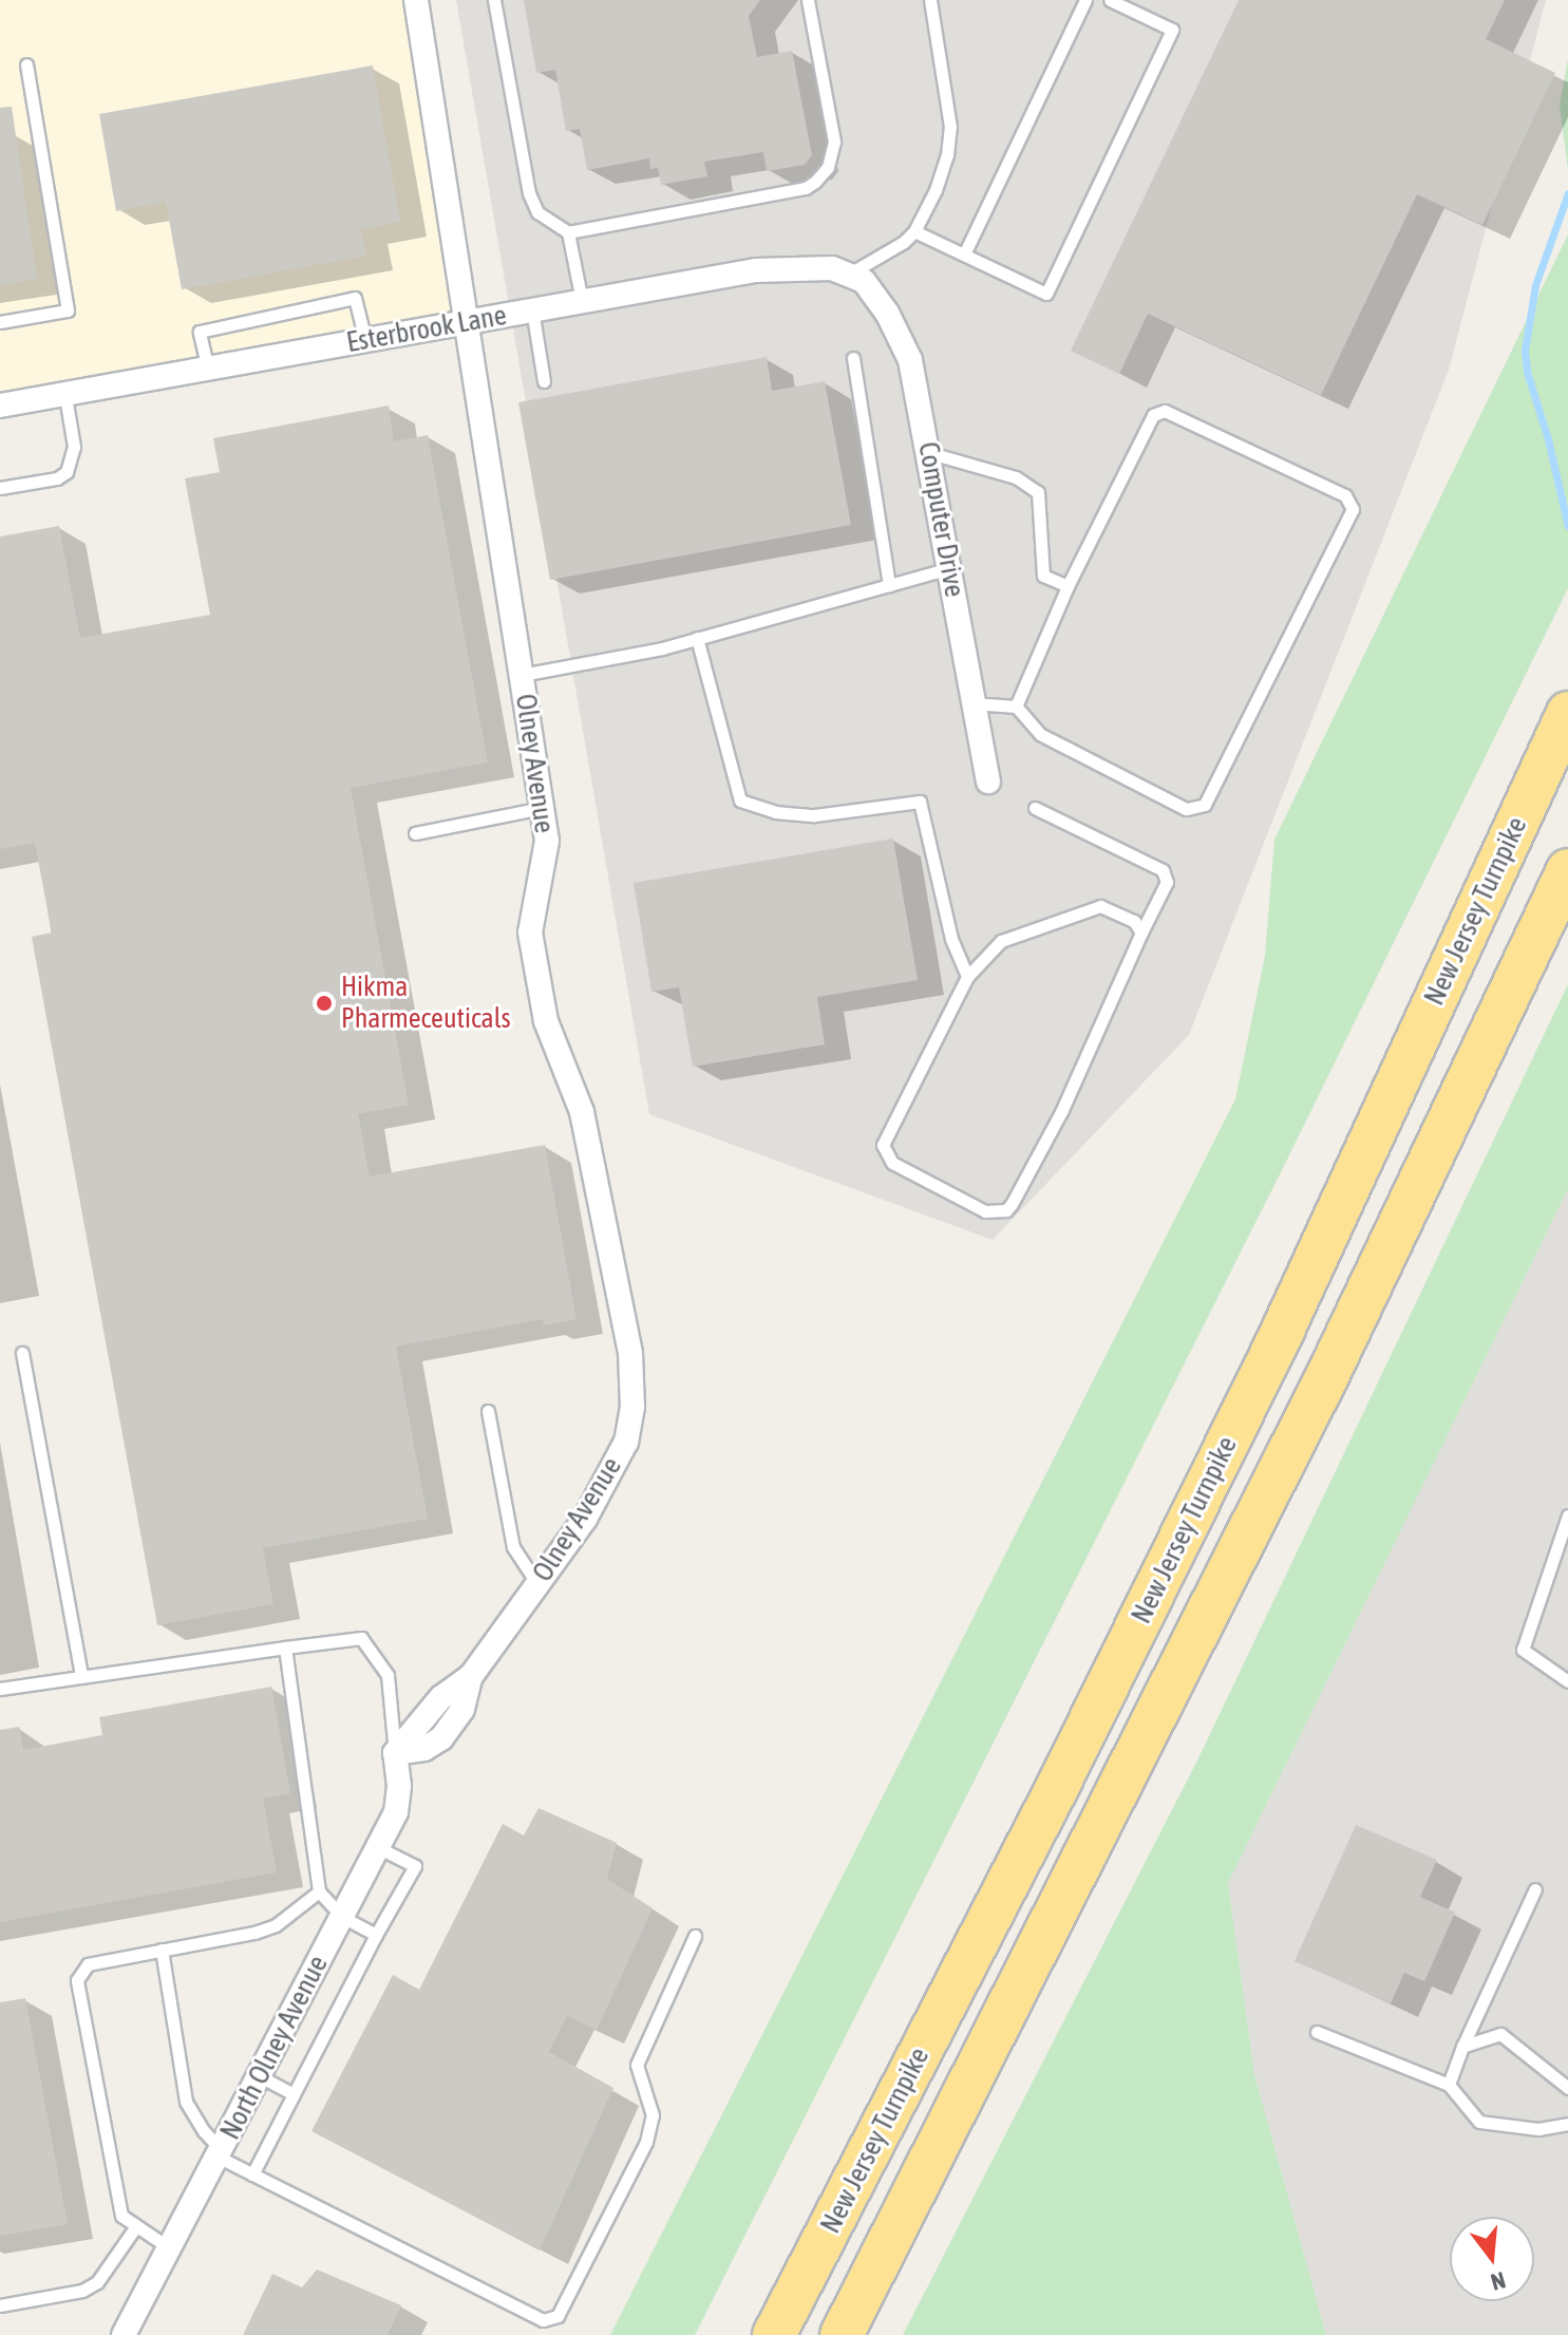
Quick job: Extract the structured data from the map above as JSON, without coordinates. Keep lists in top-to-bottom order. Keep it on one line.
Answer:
{"streets":{"highway":["New Jersey Turnpike"],"street":["Esterbrook Lane","Computer Drive","Olney Avenue","North Olney Avenue"]},"crossings":[["Esterbrook Lane","Computer Drive"],["Esterbrook Lane","Olney Avenue"],["Olney Avenue","North Olney Avenue"]],"places":["Hikma Pharmeceuticals"],"north":"bottom"}
